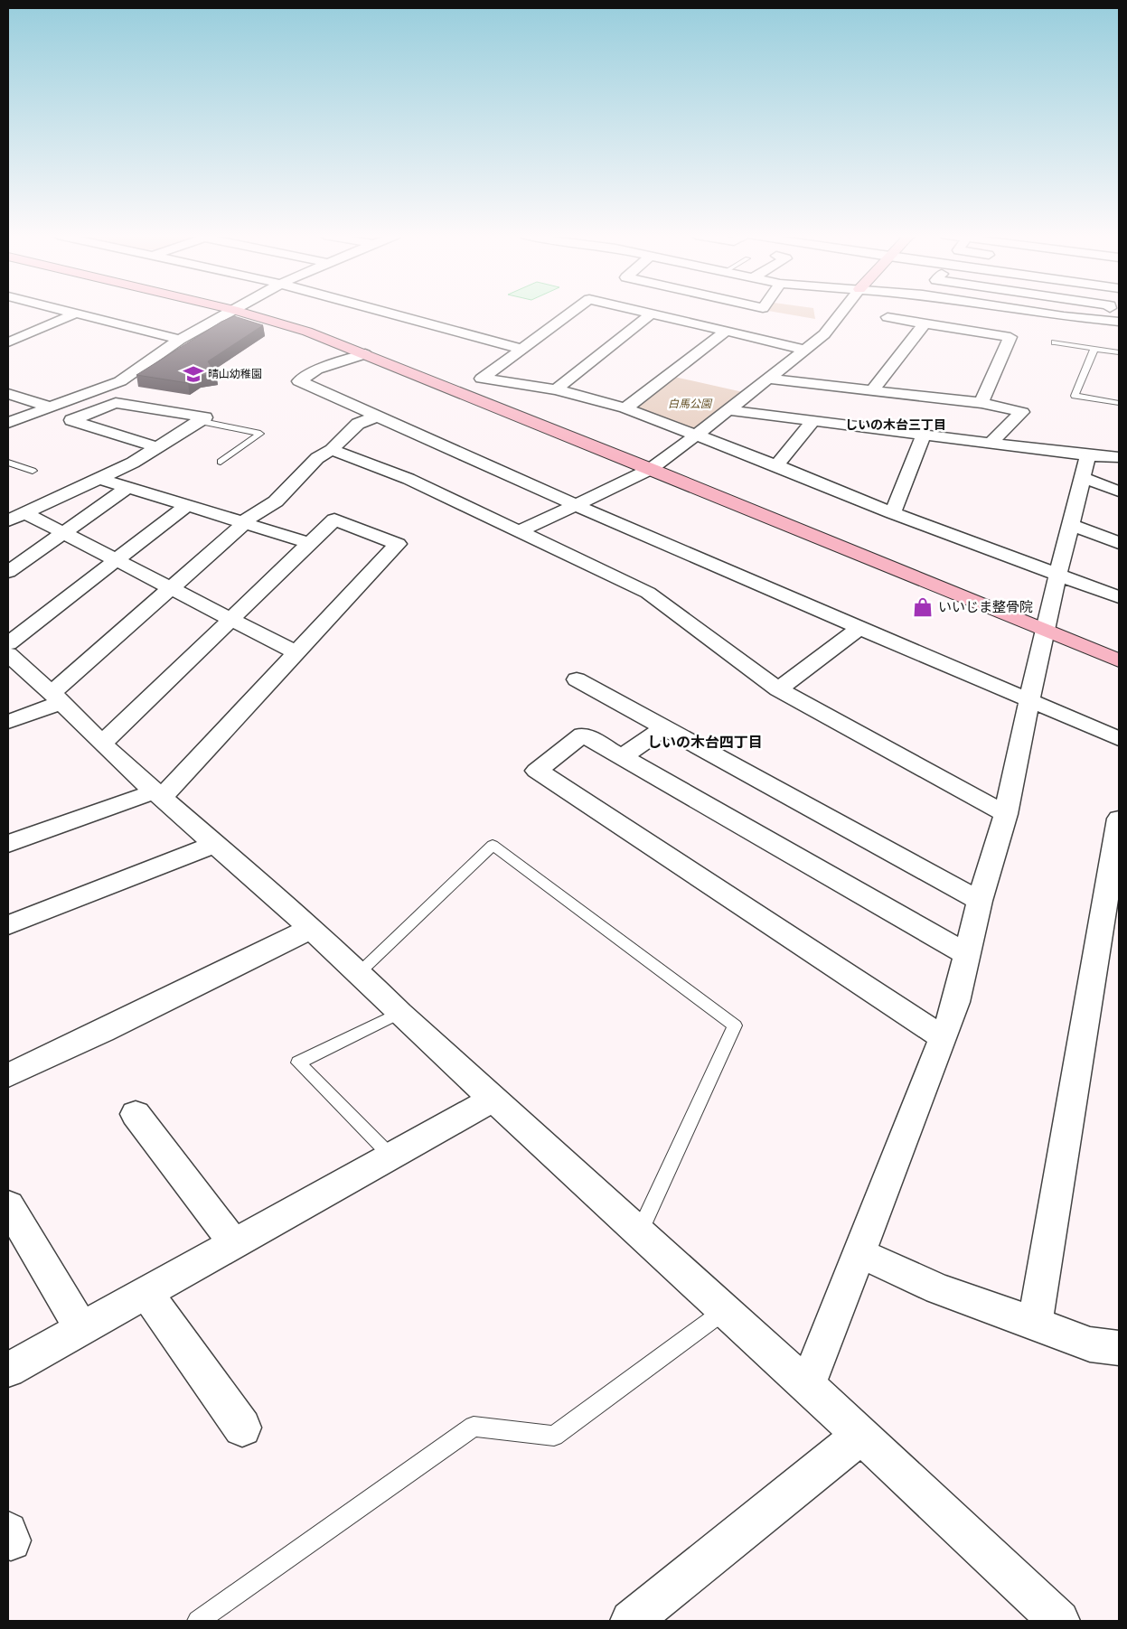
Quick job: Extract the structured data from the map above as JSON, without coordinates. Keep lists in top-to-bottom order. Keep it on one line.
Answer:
{"districts":["しいの木台三丁目","しいの木台四丁目"],"parks":["白馬公園"],"places":{"school or university":["晴山幼稚園"],"shop":["いいじま整骨院"]}}
